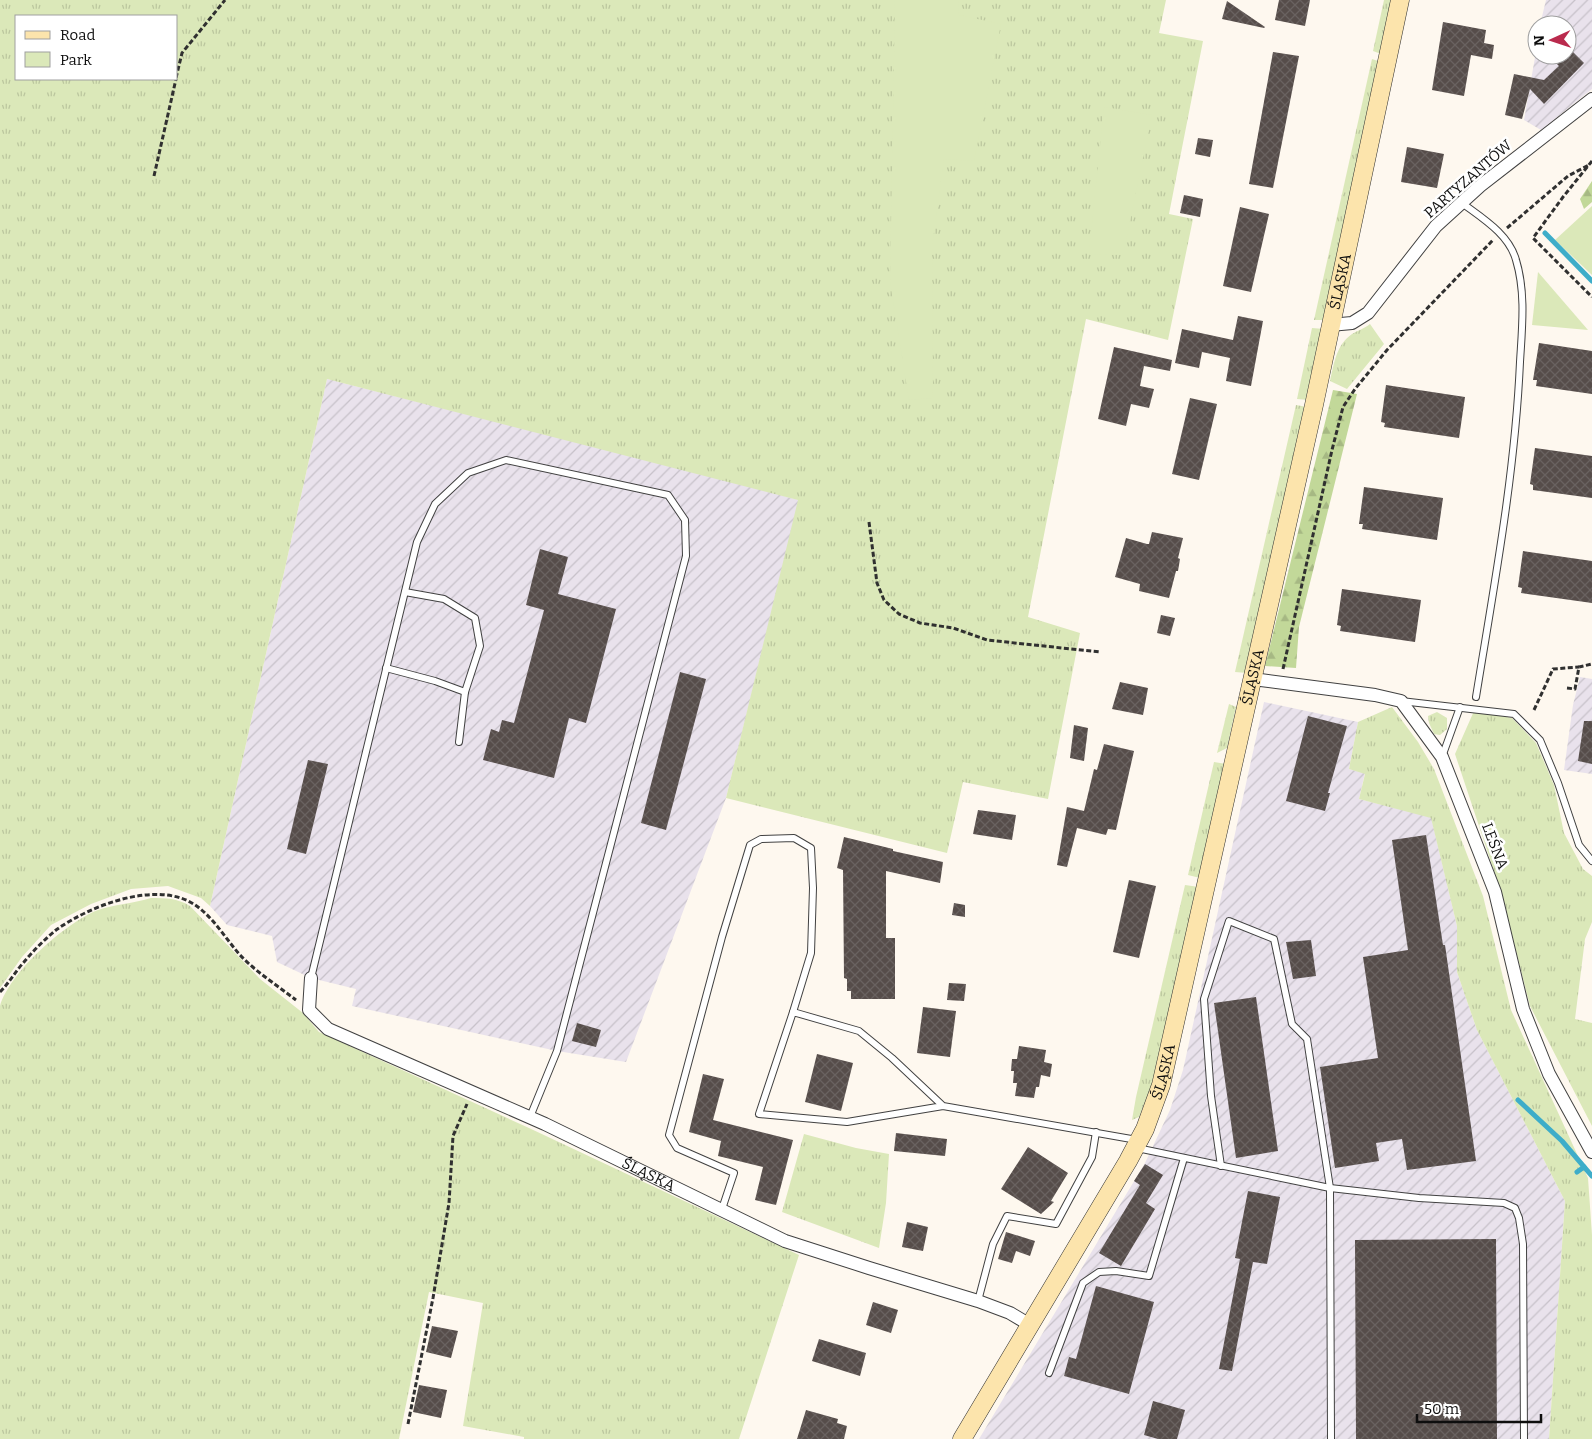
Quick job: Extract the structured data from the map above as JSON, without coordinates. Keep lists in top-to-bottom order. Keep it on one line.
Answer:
{"streets":{"main road":["ŚLĄSKA"],"street":["PARTYZANTÓW","LEŚNA"]},"crossings":[["PARTYZANTÓW","ŚLĄSKA"]],"legend":["Road","Park"],"scale_bar":"50 m","north":"left"}
